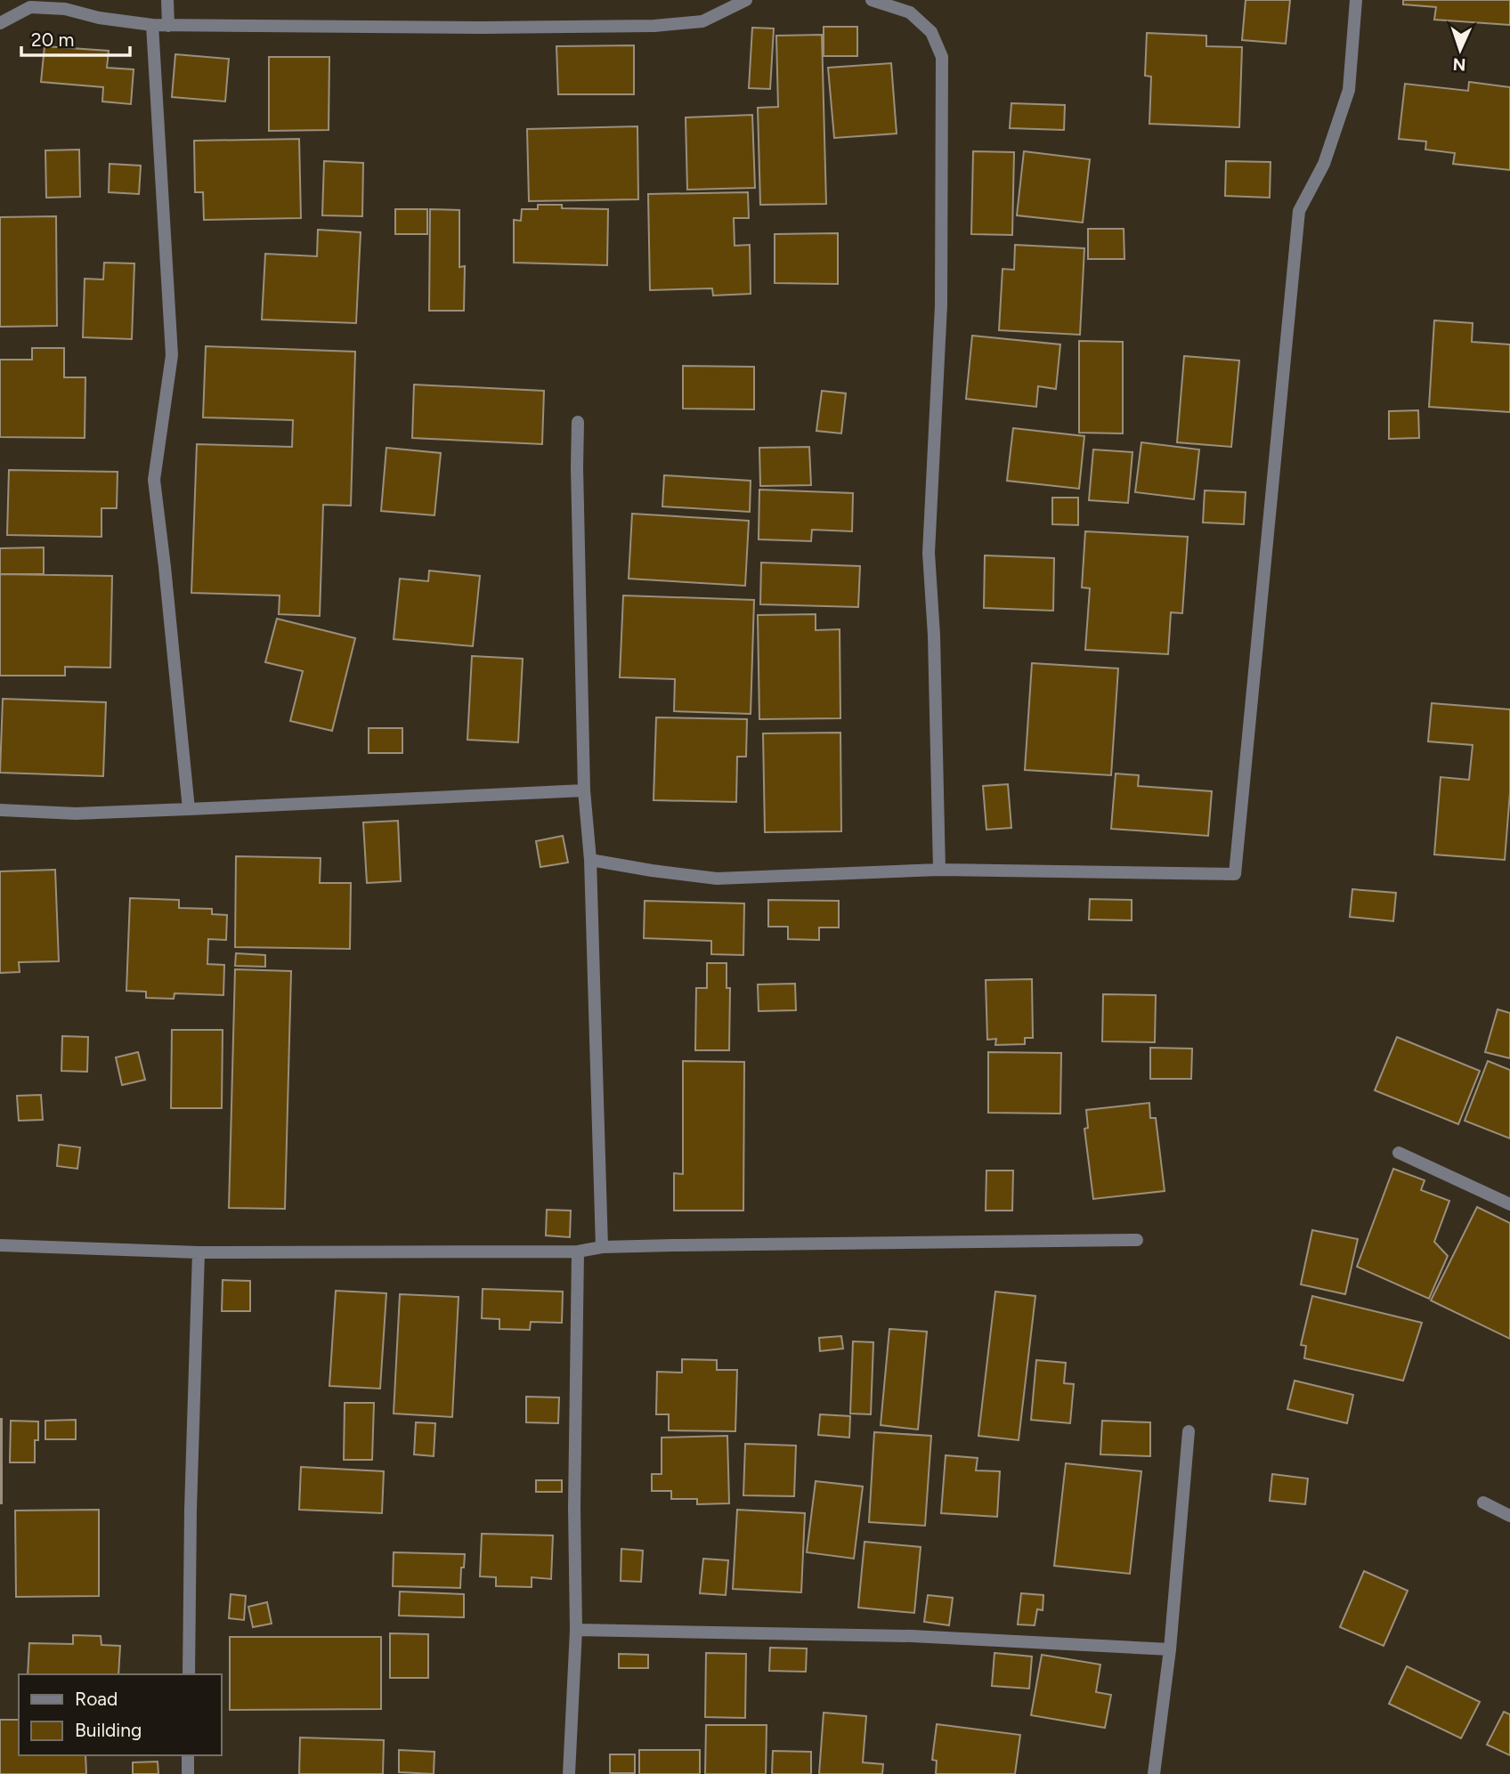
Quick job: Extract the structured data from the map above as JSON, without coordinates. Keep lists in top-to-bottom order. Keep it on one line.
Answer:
{"legend":["Road","Building"],"scale_bar":"20 m","north":"bottom"}
